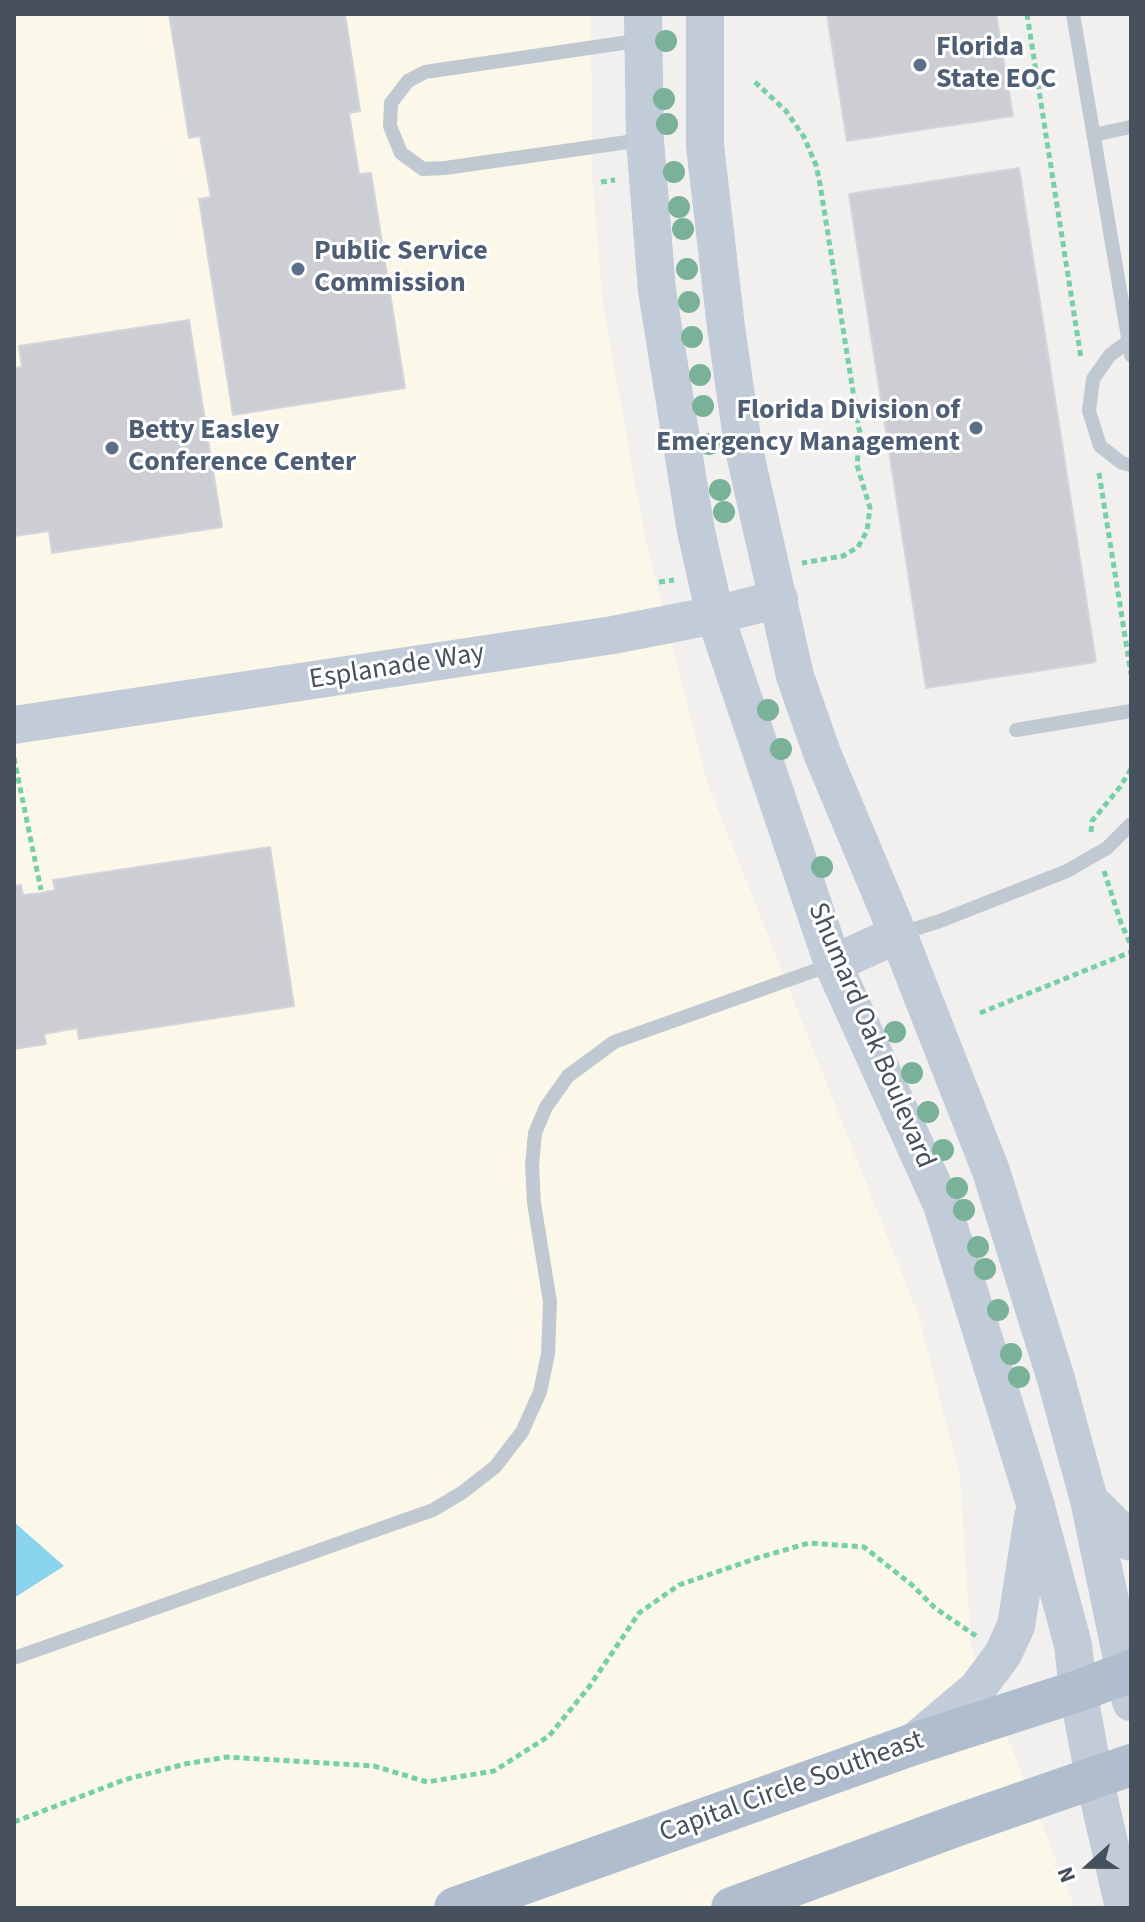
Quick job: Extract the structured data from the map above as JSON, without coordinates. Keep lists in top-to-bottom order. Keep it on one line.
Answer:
{"streets":{"main road":["Capital Circle Southeast"],"street":["Esplanade Way","Shumard Oak Boulevard"]},"crossings":[["Esplanade Way","Shumard Oak Boulevard"],["Shumard Oak Boulevard","Capital Circle Southeast"]],"places":["Florida State EOC","Public Service Commission","Florida Division of Emergency Management","Betty Easley Conference Center"],"north":"left"}
